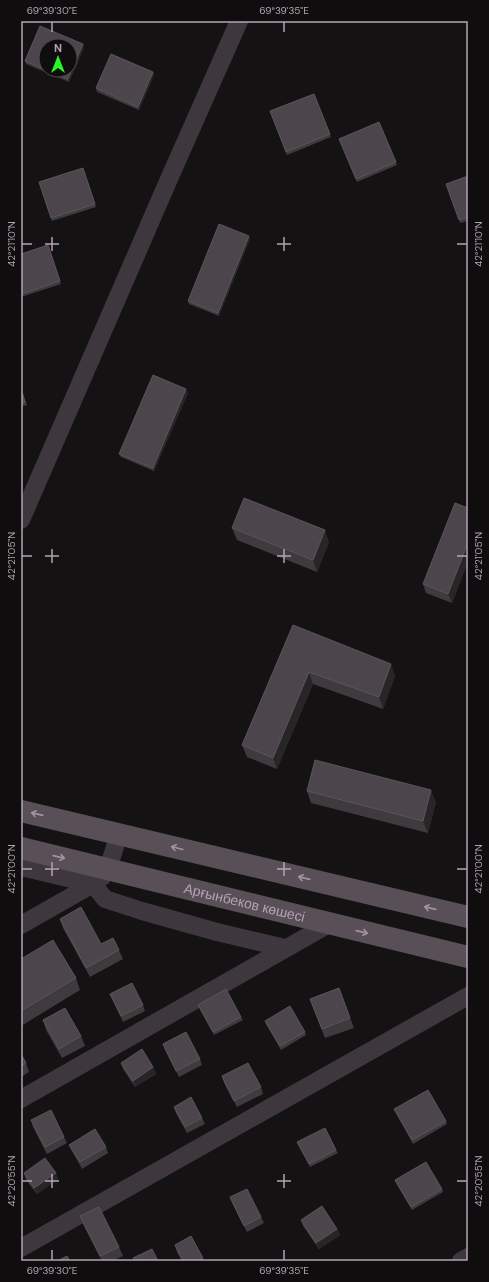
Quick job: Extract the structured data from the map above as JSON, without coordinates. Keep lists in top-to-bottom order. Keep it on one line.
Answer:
{"streets":{"main road":["Арғынбеков көшесі"]},"north":"top","coordinates":["69°39'30\"E","69°39'35\"E","42°21'10\"N","42°21'05\"N","42°21'00\"N","42°20'55\"N"]}
